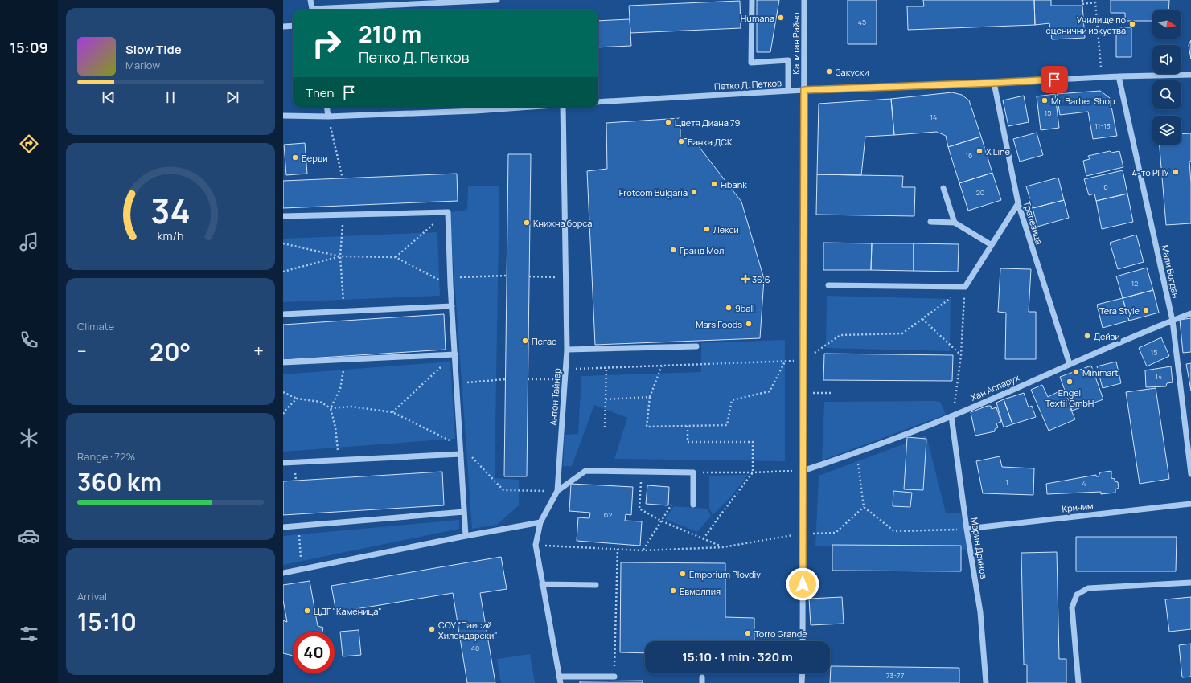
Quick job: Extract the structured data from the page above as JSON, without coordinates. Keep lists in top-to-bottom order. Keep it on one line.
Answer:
{"streets":{"street":["Капитан Райчо","Петко Д. Петков","Трапезица","Мали Богдан","Хан Аспарух","Антон Тайнер","Кричим","Марин Дринов"]},"crossings":[["Капитан Райчо","Петко Д. Петков"],["Капитан Райчо","Хан Аспарух"],["Петко Д. Петков","Трапезица"],["Петко Д. Петков","Мали Богдан"],["Трапезица","Хан Аспарух"],["Мали Богдан","Хан Аспарух"],["Хан Аспарух","Марин Дринов"],["Кричим","Марин Дринов"]],"places":{"other":["Humana","Училище по сценични изкуства","Закуски","Mr. Barber Shop","Цветя Диана 79","Банка ДСК","X Line","Верди","4-то РПУ","Fibank","Frotcom Bulgaria","Книжна борса","Лекси","Гранд Мол","9ball","Tera Style","Mars Foods","Дейзи","Пегас","Minimart","Engel Textil GmbH","Emporium Plovdiv","Евмолпия","ЦДГ \"Каменица\"","СОУ \"Паисий Хилендарски\"","Torro Grande"],"health":["36.6"]},"house_numbers":["45","15","14","11-13","16","6","20","12","15","14","1","4","62","48","73-77"],"north":"right","page":{"tabs":"15:09","turn":["210 m","Петко Д. Петков"],"song":["Slow Tide","Marlow"],"then":"Then","tile":["Climate",["Range · 72%","360 km"],["Arrival","15:10"]],"heat":["−","20°","+"],"limit":"40","trip":"15:10 · 1 min · 320 m","gauge":["34","km/h"]}}
